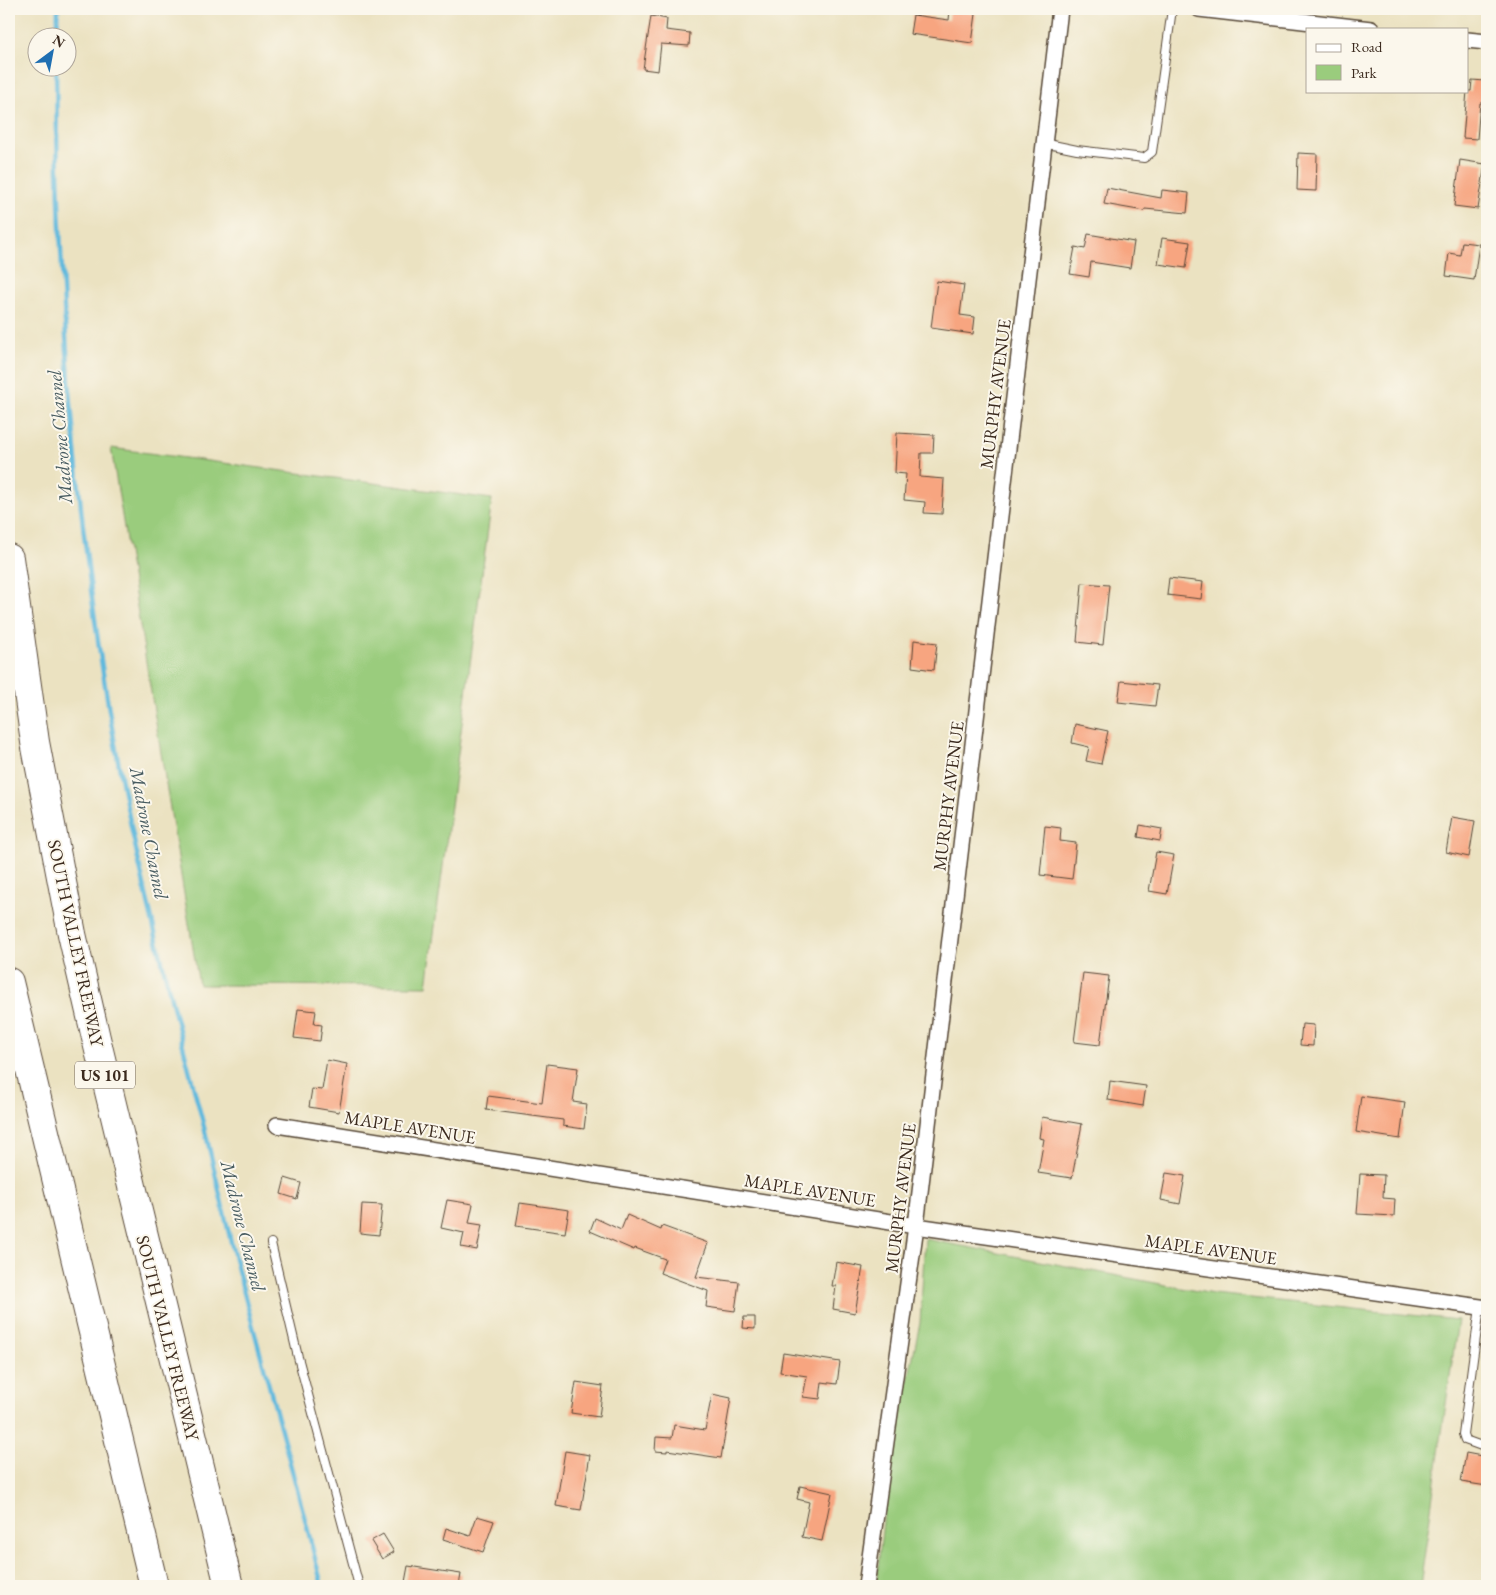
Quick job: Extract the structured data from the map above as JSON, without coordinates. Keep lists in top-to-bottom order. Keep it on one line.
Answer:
{"streets":{"highway":["SOUTH VALLEY FREEWAY","US 101"],"street":["MURPHY AVENUE","MAPLE AVENUE"]},"crossings":[["MURPHY AVENUE","MAPLE AVENUE"]],"water":["Madrone Channel"],"legend":["Road","Park"],"north":"top right"}
